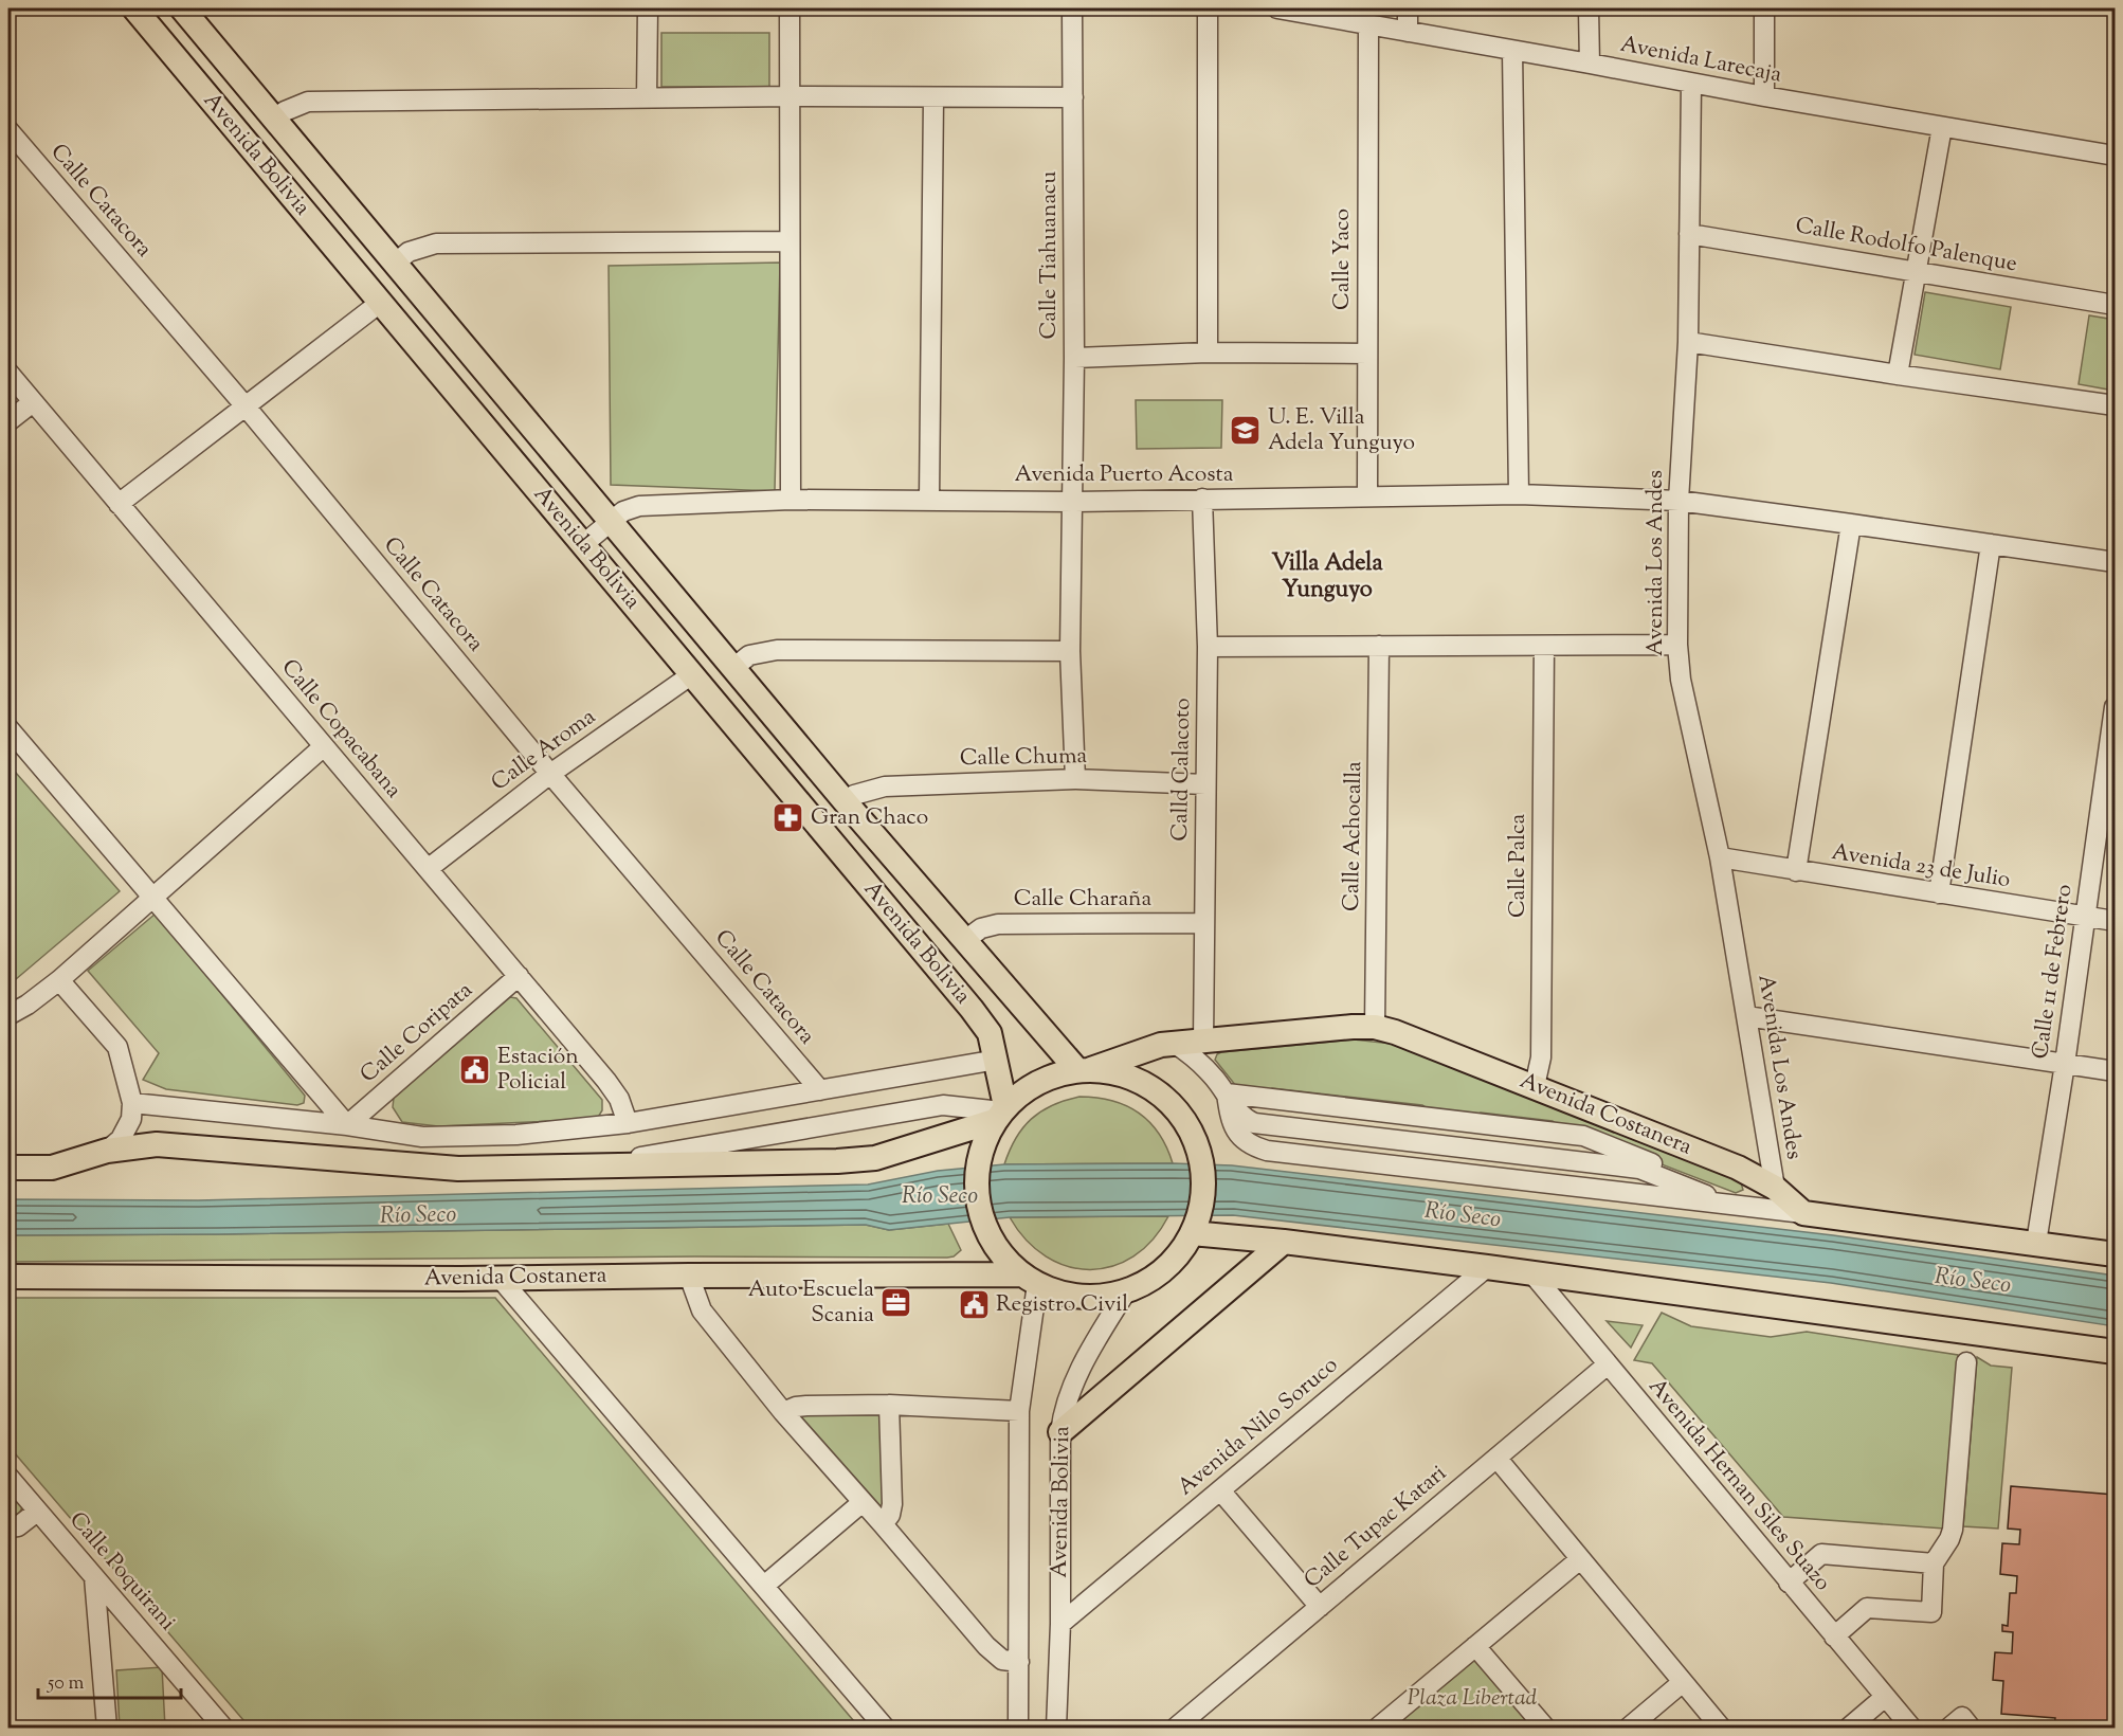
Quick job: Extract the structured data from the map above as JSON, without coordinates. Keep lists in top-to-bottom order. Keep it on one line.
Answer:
{"streets":{"main road":["Avenida Bolivia","Avenida Costanera"],"street":["Avenida Larecaja","Calle Catacora","Calle Rodolfo Palenque","Calle Tiahuanacu","Calle Yaco","Avenida Puerto Acosta","Avenida Los Andes","Calle Copacabana","Calle Aroma","Calle Chuma","Calld Calacoto","Calle Achocalla","Calle Palca","Avenida 23 de Julio","Calle Charaña","Calle 11 de Febrero","Calle Coripata","Avenida Nilo Soruco","Avenida Hernan Siles Suazo","Calle Tupac Katari","Calle Poquirani"]},"crossings":[["Avenida Larecaja","Calle Yaco"],["Avenida Larecaja","Avenida Los Andes"],["Avenida Bolivia","Avenida Puerto Acosta"],["Avenida Bolivia","Calle Aroma"],["Avenida Bolivia","Calle Chuma"],["Avenida Bolivia","Calle Charaña"],["Avenida Bolivia","Avenida Costanera"],["Avenida Bolivia","Avenida Nilo Soruco"],["Calle Catacora","Calle Aroma"],["Calle Rodolfo Palenque","Avenida Los Andes"],["Calle Tiahuanacu","Avenida Puerto Acosta"],["Calle Tiahuanacu","Calle Chuma"],["Calle Yaco","Avenida Puerto Acosta"],["Avenida Puerto Acosta","Avenida Los Andes"],["Avenida Puerto Acosta","Calld Calacoto"],["Avenida Los Andes","Avenida 23 de Julio"],["Avenida Los Andes","Avenida Costanera"],["Calle Copacabana","Calle Aroma"],["Calle Copacabana","Calle Coripata"],["Calle Chuma","Calld Calacoto"],["Calld Calacoto","Calle Charaña"],["Calld Calacoto","Avenida Costanera"],["Calle Achocalla","Avenida Costanera"],["Calle Palca","Avenida Costanera"],["Avenida 23 de Julio","Calle 11 de Febrero"],["Calle 11 de Febrero","Avenida Costanera"],["Avenida Hernan Siles Suazo","Calle Tupac Katari"]],"districts":["Villa Adela Yunguyo"],"water":["Río Seco"],"parks":["Plaza Libertad"],"places":{"school or university":["U. E. Villa Adela Yunguyo"],"pharmacy":["Gran Chaco"],"public building":["Estación Policial","Registro Civil"],"office":["Auto Escuela Scania"]},"scale_bar":"50 m"}
